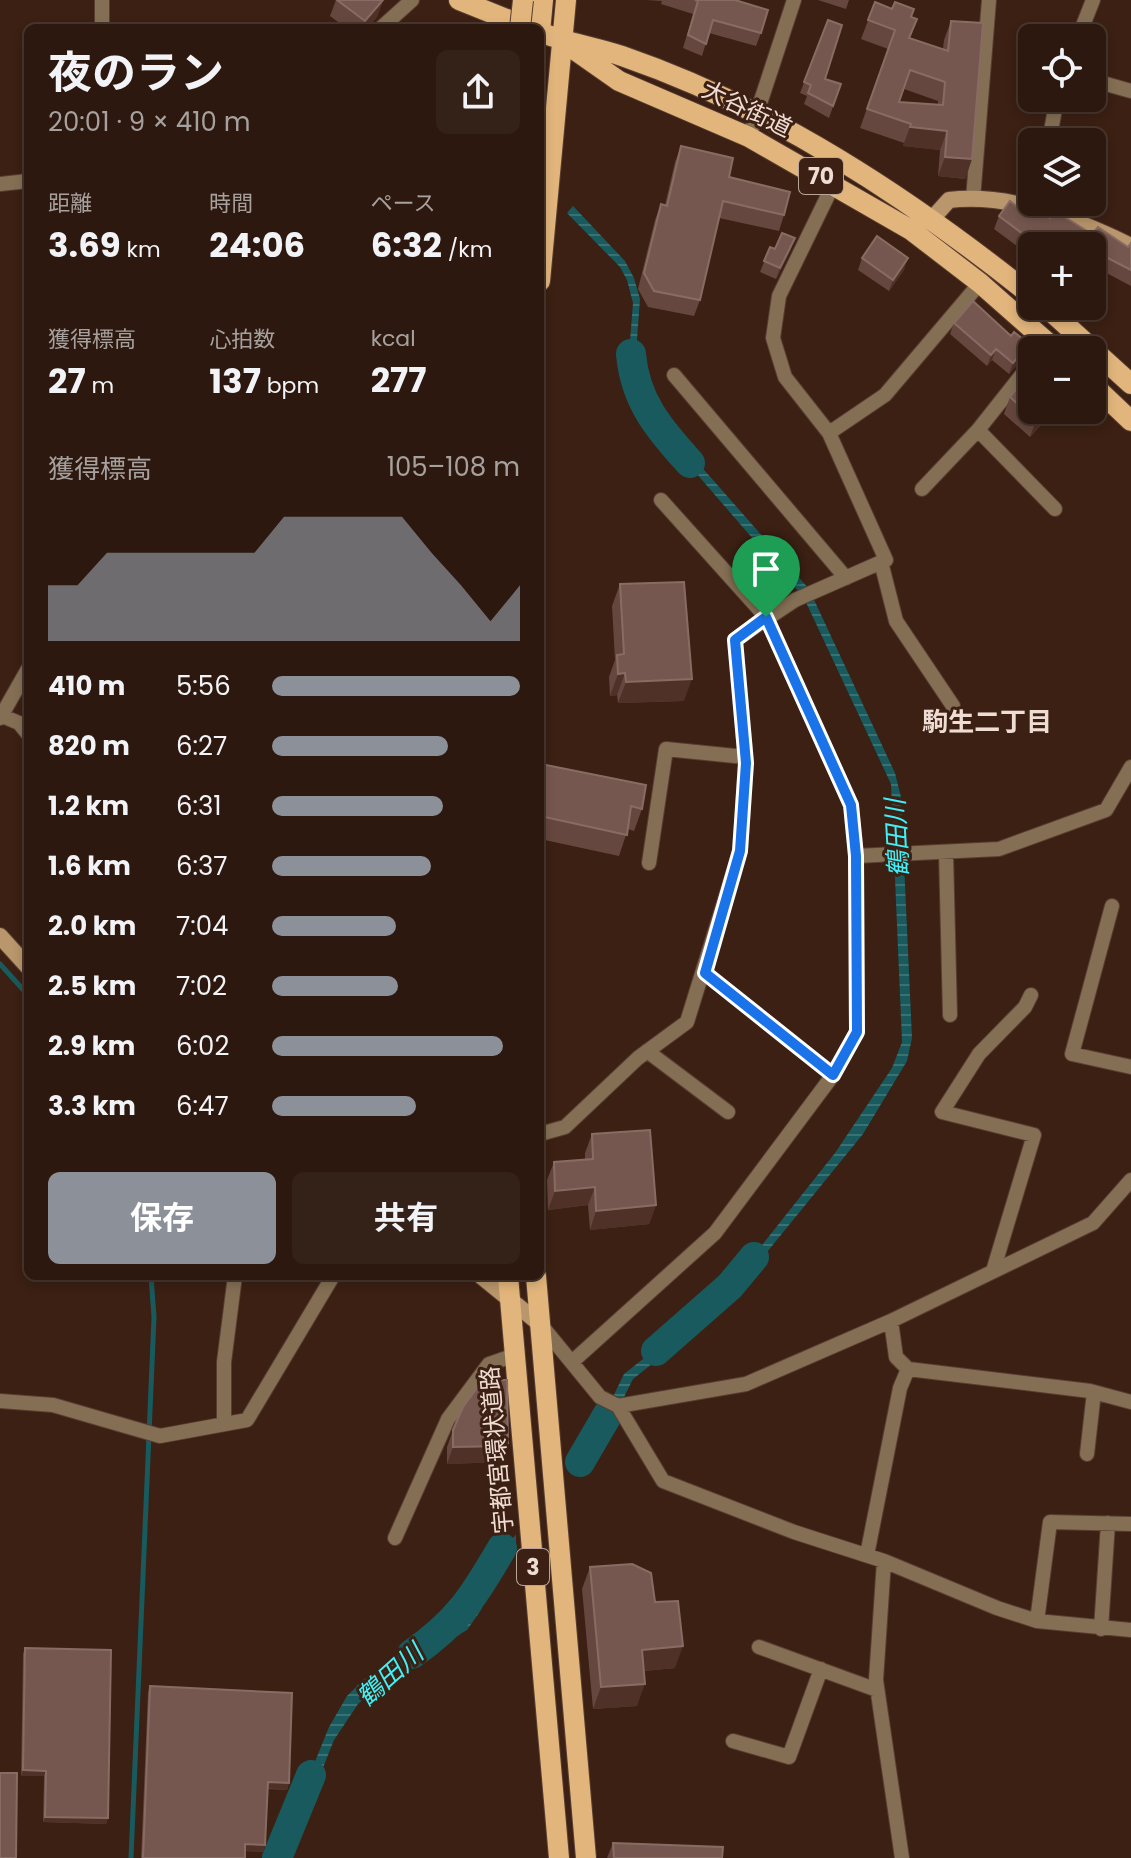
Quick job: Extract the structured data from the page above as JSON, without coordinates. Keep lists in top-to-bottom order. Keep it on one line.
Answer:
{"streets":{"main road":["大谷街道","70","宇都宮環状道路","3"]},"districts":["駒生二丁目"],"water":["鶴田川"],"page":{"map_buttons":["+","−"],"heading":["夜のラン","20:01 · 9 × 410 m"],"stats":[["距離","3.69 km"],["時間","24:06"],["ペース","6:32 /km"],["獲得標高","27 m"],["心拍数","137 bpm"],["kcal","277"]],"chart":["獲得標高","105–108 m"],"list":[{"name":"410 m","note":"5:56"},{"name":"820 m","note":"6:27"},{"name":"1.2 km","note":"6:31"},{"name":"1.6 km","note":"6:37"},{"name":"2.0 km","note":"7:04"},{"name":"2.5 km","note":"7:02"},{"name":"2.9 km","note":"6:02"},{"name":"3.3 km","note":"6:47"}],"buttons":["保存","共有"]}}
